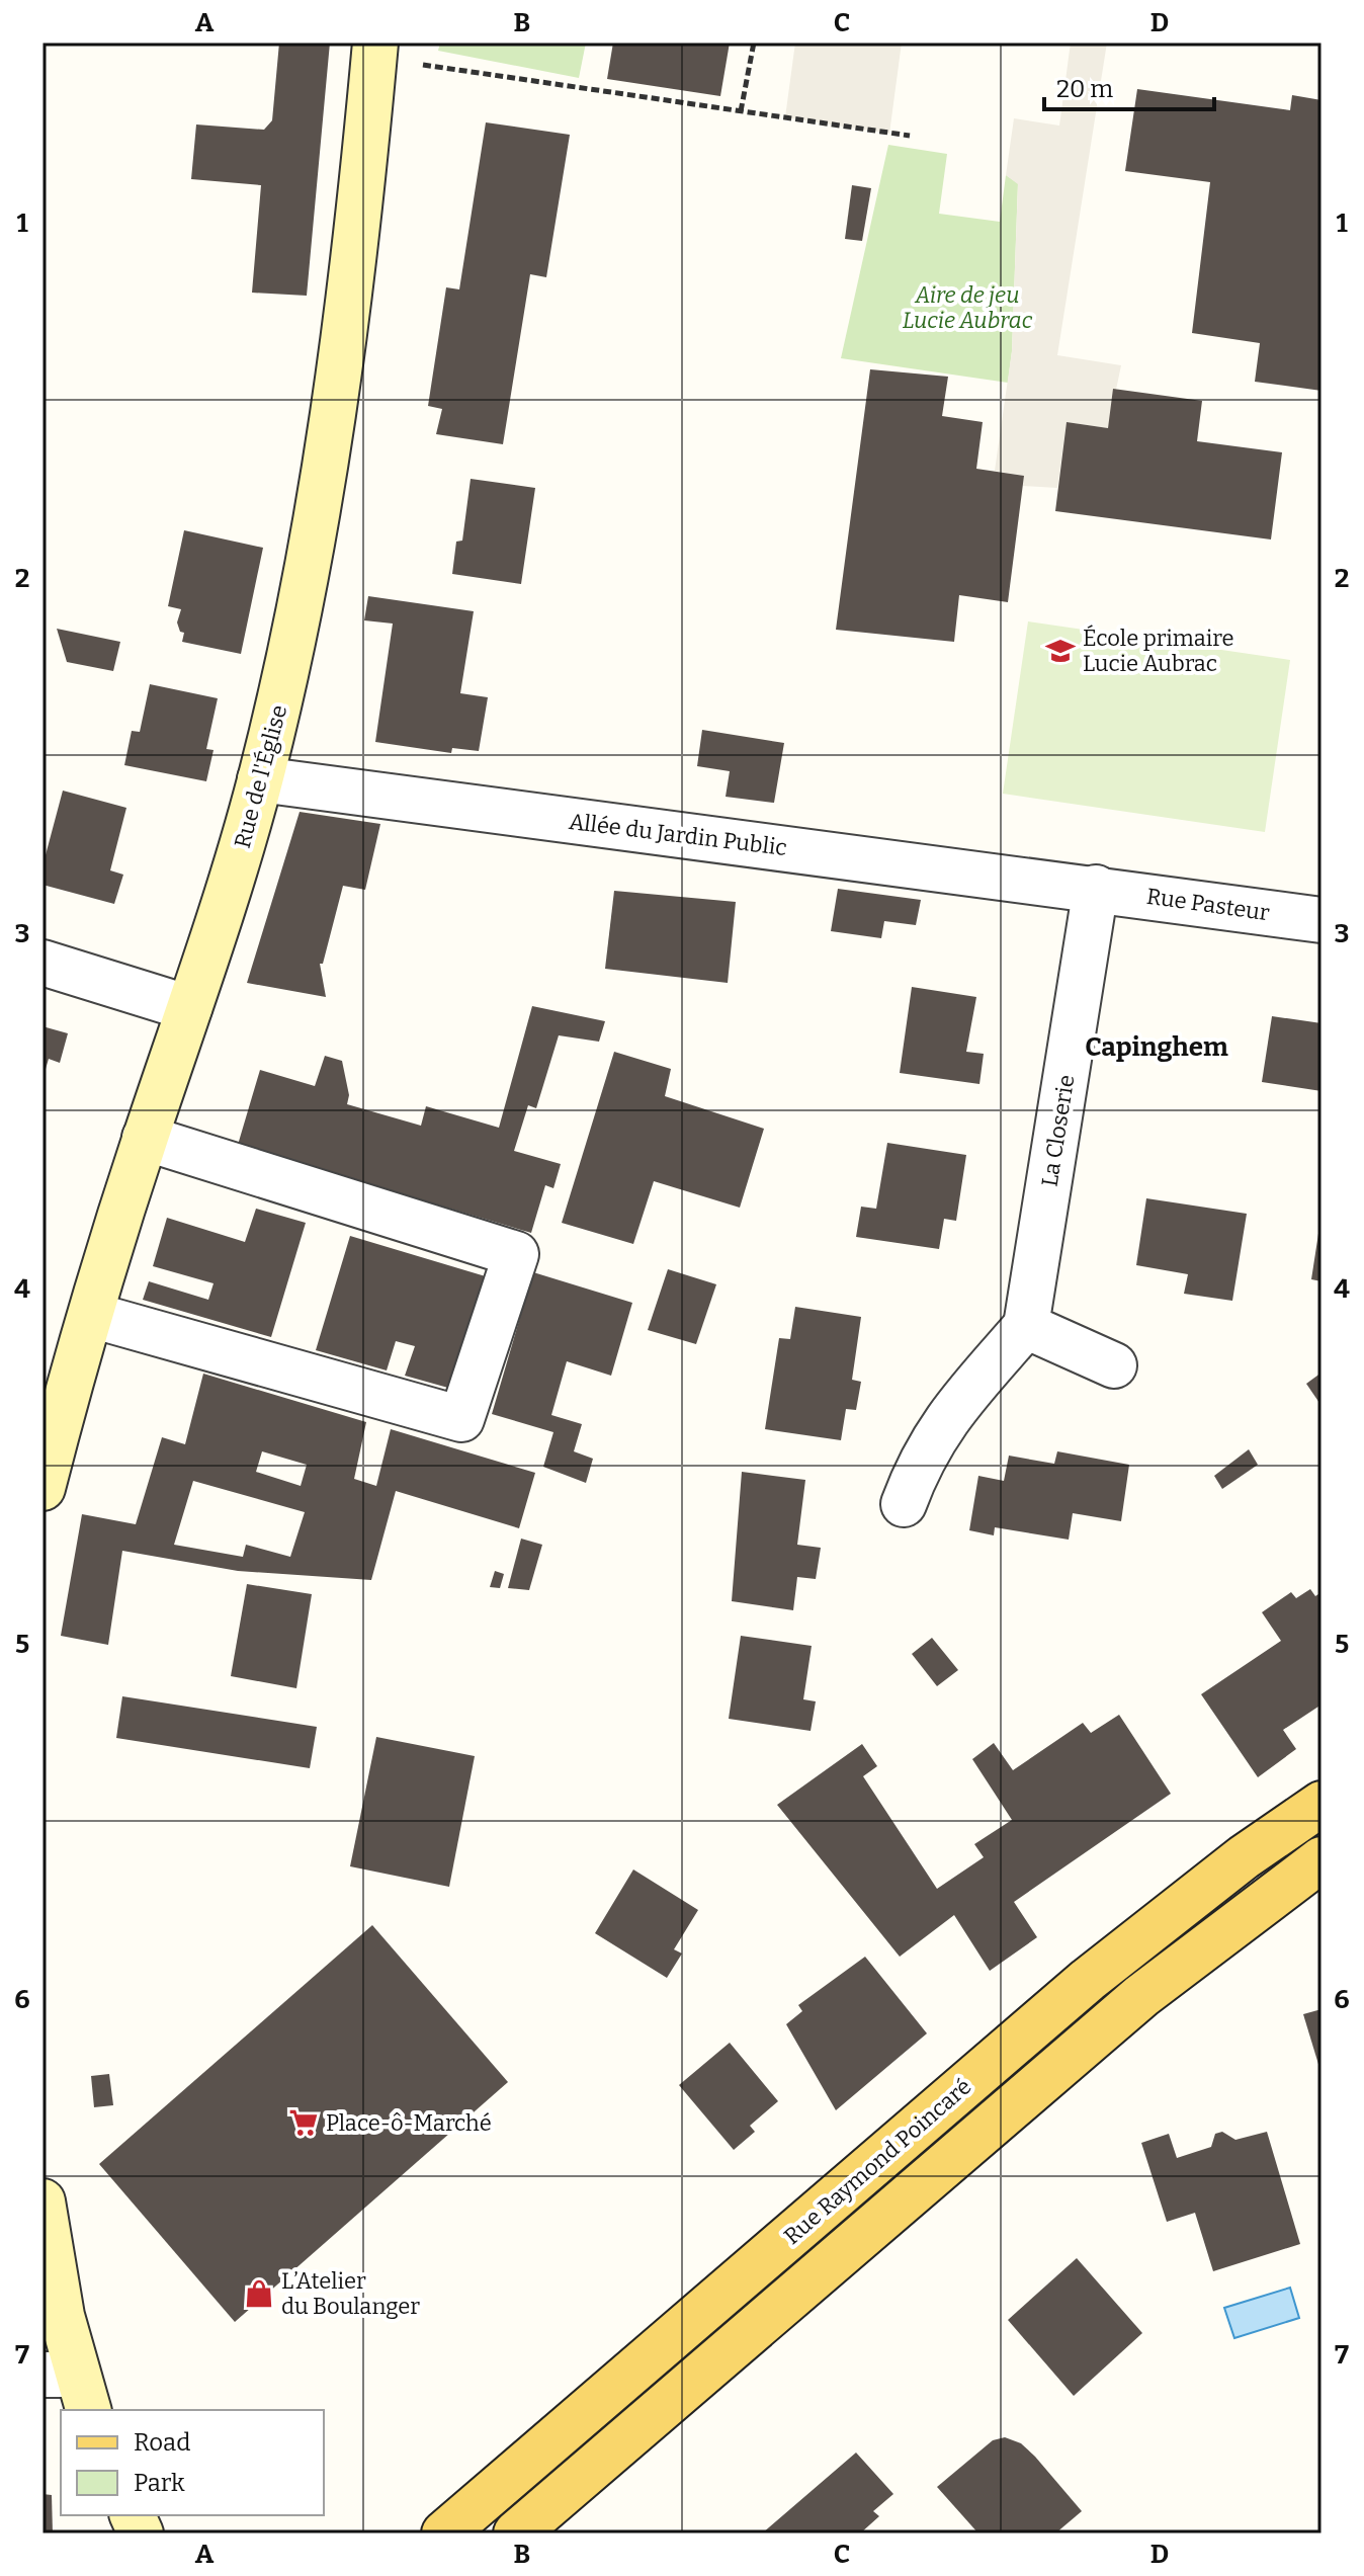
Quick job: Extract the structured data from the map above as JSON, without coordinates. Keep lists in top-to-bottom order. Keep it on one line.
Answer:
{"streets":{"main road":["Rue Raymond Poincaré"],"street":["Rue de l'Église","Allée du Jardin Public","Rue Pasteur","La Closerie"]},"crossings":[["Rue de l'Église","Allée du Jardin Public"],["Allée du Jardin Public","Rue Pasteur"],["Allée du Jardin Public","La Closerie"],["Rue Pasteur","La Closerie"]],"districts":["Capinghem"],"parks":["Aire de jeu Lucie Aubrac"],"places":{"school or university":["École primaire Lucie Aubrac"],"supermarket":["Place-ô-Marché"],"shop":["L’Atelier du Boulanger"]},"legend":["Road","Park"],"scale_bar":"20 m","grid":{"columns":["A","B","C","D"],"rows":["1","2","3","4","5","6","7"]}}
